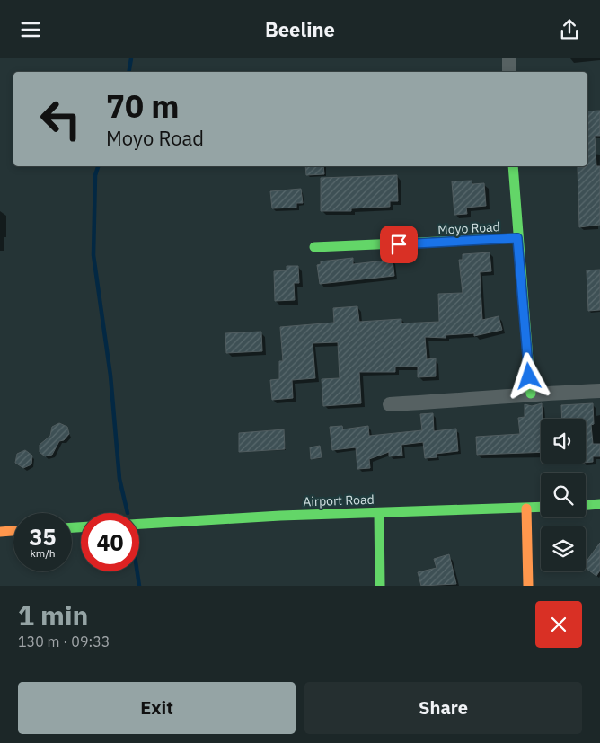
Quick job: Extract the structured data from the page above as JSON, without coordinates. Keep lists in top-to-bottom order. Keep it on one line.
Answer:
{"streets":{"street":["Moyo Road","Airport Road"]},"page":{"header":"Beeline","turn":["70 m","Moyo Road"],"speed":"35 km/h","limit":"40","heading":["1 min","130 m · 09:33"],"buttons":["Exit","Share"]}}
